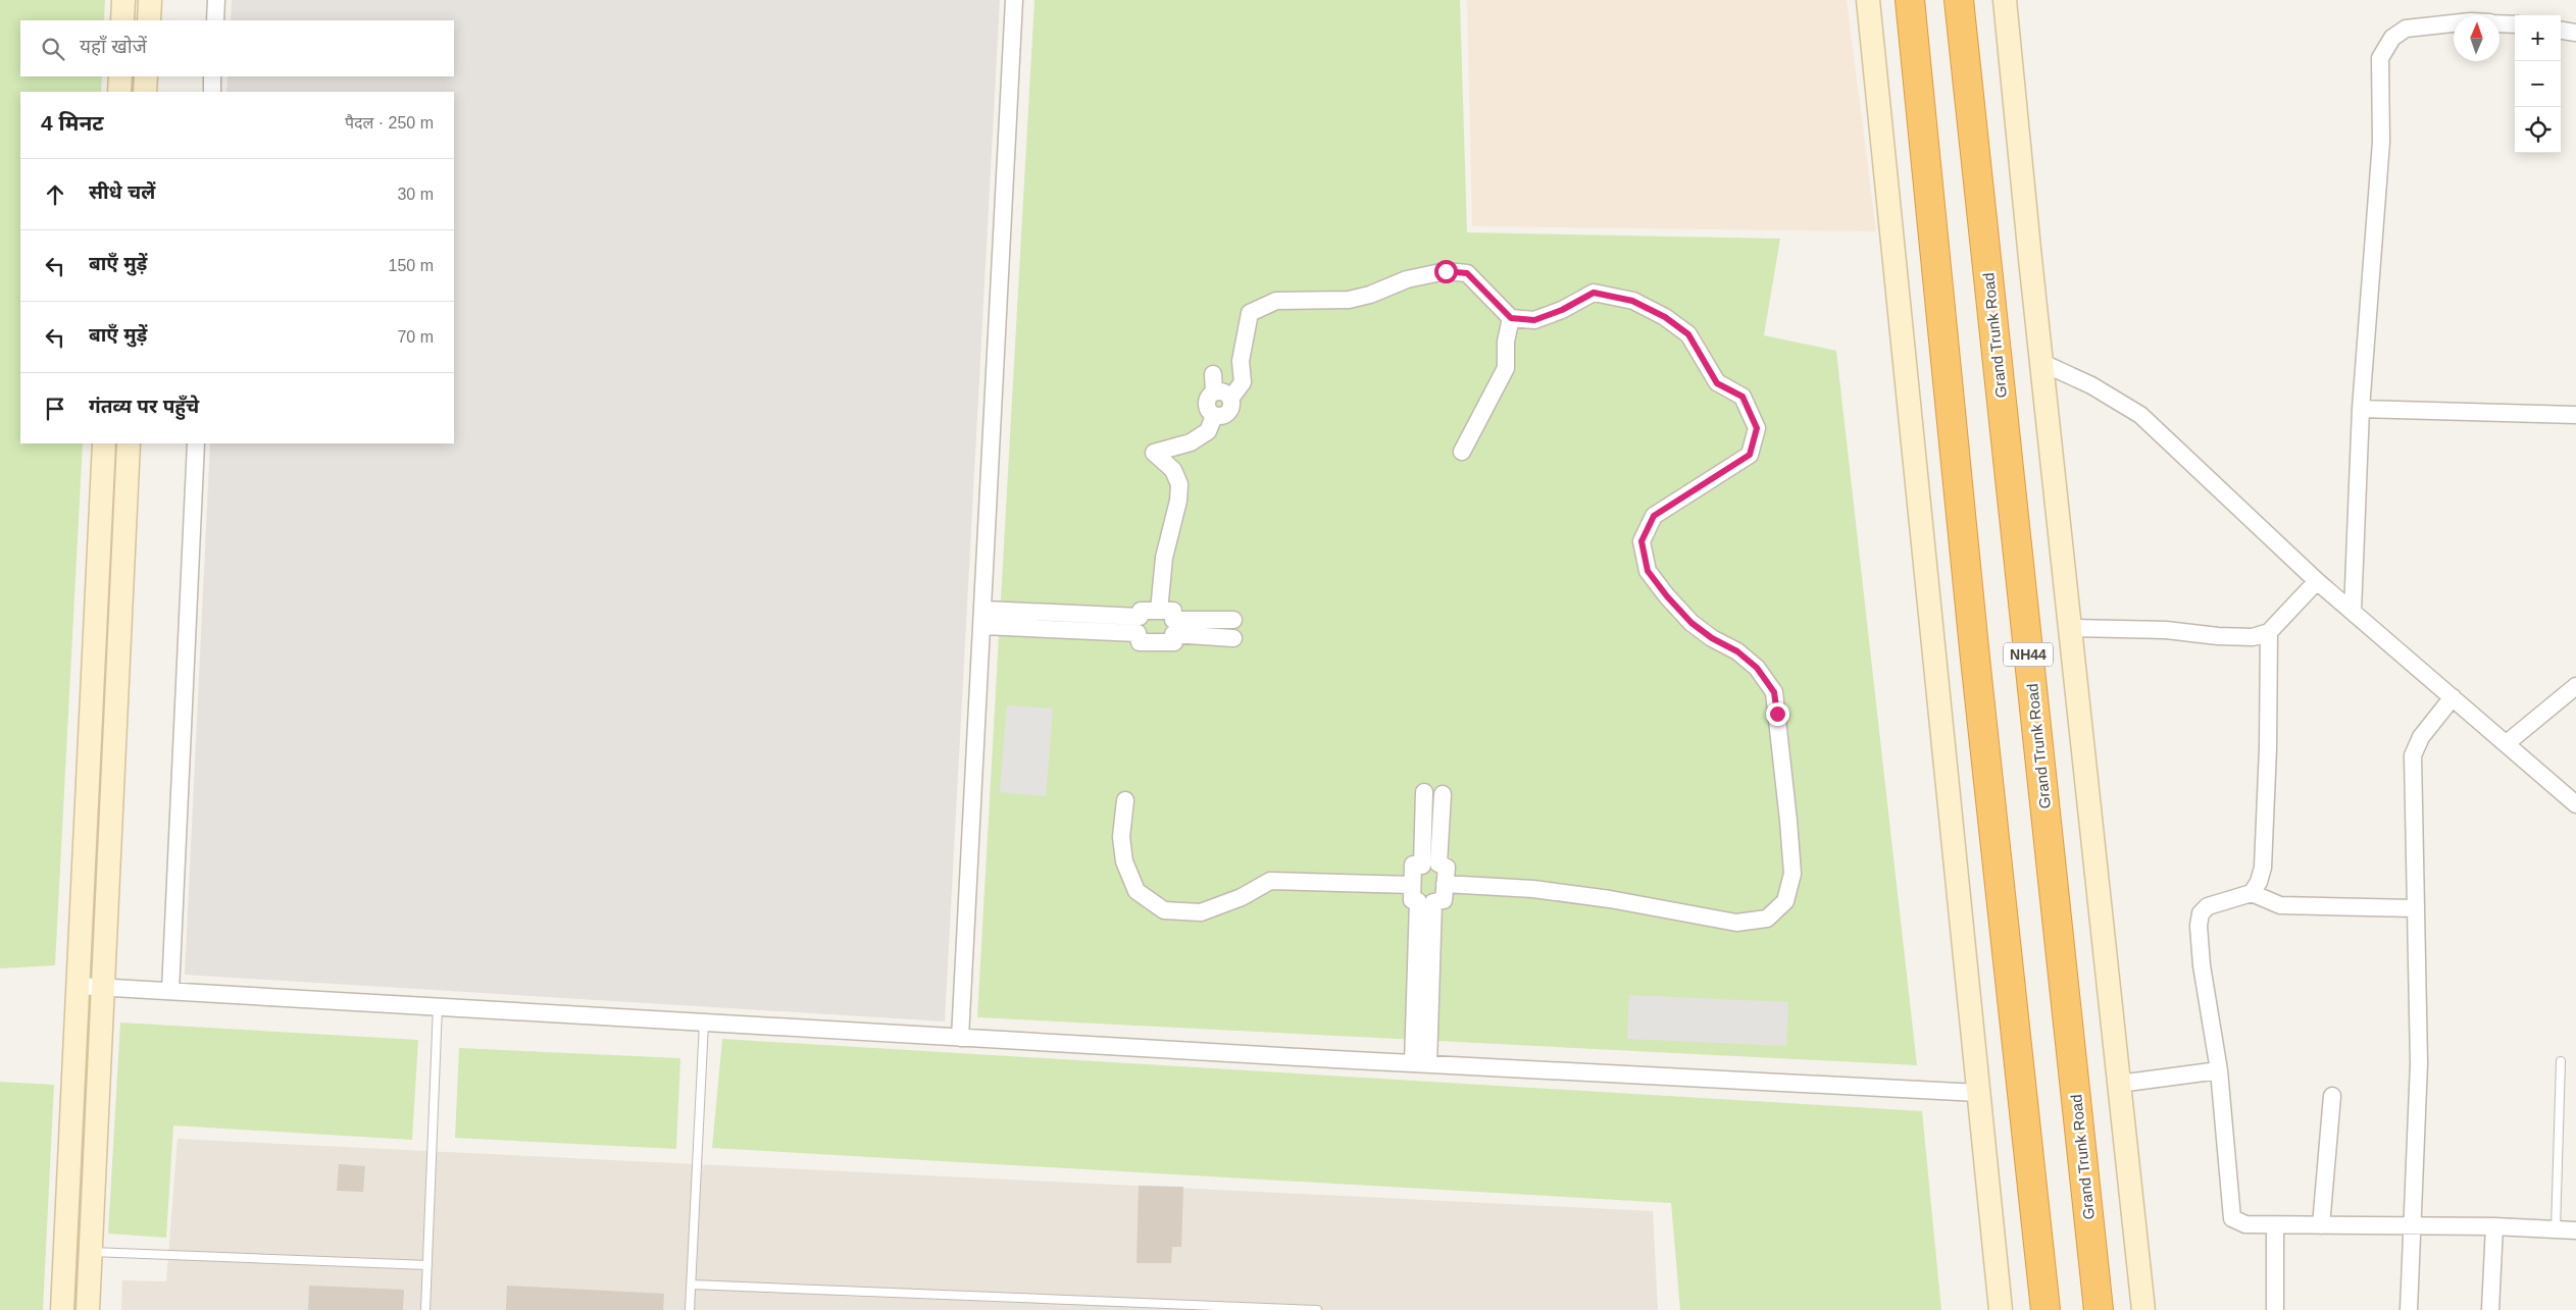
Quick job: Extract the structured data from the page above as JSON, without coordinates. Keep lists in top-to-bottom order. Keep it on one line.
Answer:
{"streets":{"highway":["Grand Trunk Road","NH44"]},"north":"top","page":{"map_buttons":["+","−"],"search":"यहाँ खोजें","heading":["4 मिनट","पैदल · 250 m"],"list":[["सीधे चलें","30 m"],["बाएँ मुड़ें","150 m"],["बाएँ मुड़ें","70 m"],"गंतव्य पर पहुँचे"]}}
